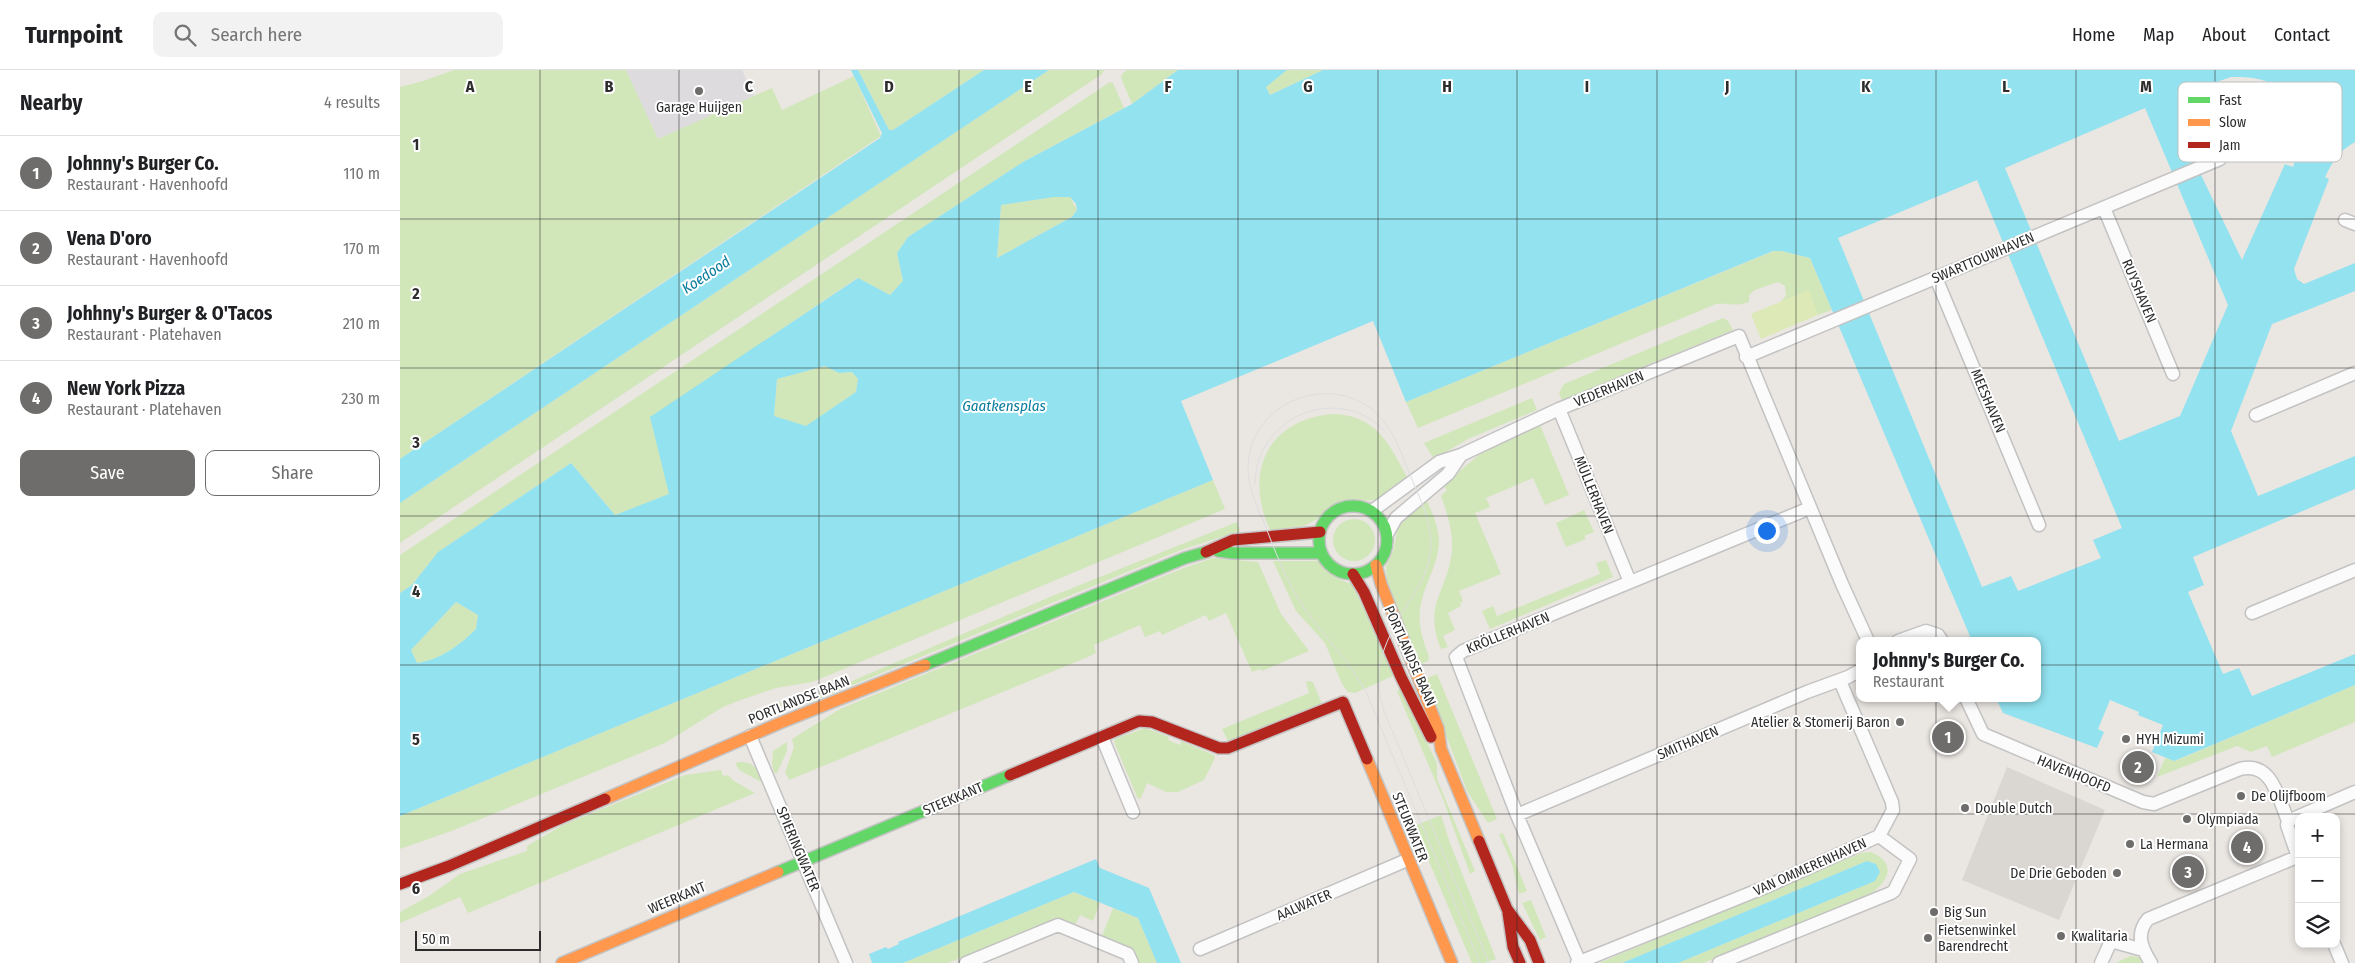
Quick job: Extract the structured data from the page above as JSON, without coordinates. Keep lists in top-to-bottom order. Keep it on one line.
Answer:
{"streets":{"street":["SWARTTOUWHAVEN","RUYSHAVEN","VEDERHAVEN","MEESHAVEN","MÜLLERHAVEN","KRÖLLERHAVEN","PORTLANDSE BAAN","SMITHAVEN","HAVENHOOFD","STEEKKANT","STEURWATER","SPIERINGWATER","VAN OMMERENHAVEN","WEERKANT","AALWATER"]},"crossings":[["SWARTTOUWHAVEN","RUYSHAVEN"],["SWARTTOUWHAVEN","VEDERHAVEN"],["SWARTTOUWHAVEN","MEESHAVEN"],["VEDERHAVEN","MÜLLERHAVEN"],["VEDERHAVEN","PORTLANDSE BAAN"],["MÜLLERHAVEN","KRÖLLERHAVEN"],["KRÖLLERHAVEN","SMITHAVEN"],["KRÖLLERHAVEN","VAN OMMERENHAVEN"],["PORTLANDSE BAAN","SPIERINGWATER"],["STEEKKANT","STEURWATER"],["STEEKKANT","SPIERINGWATER"],["STEEKKANT","WEERKANT"],["STEURWATER","AALWATER"],["SPIERINGWATER","WEERKANT"]],"water":["Koedood","Gaatkensplas"],"places":["Garage Huijgen","Atelier & Stomerij Baron","HYH Mizumi","De Olijfboom","Double Dutch","Olympiada","La Hermana","De Drie Geboden","Big Sun","Kwalitaria","Fietsenwinkel Barendrecht"],"legend":["Fast","Slow","Jam"],"scale_bar":"50 m","page":{"header":"Turnpoint","search":"Search here","nav":["Home","Map","About","Contact"],"heading":["Nearby","4 results"],"list":[{"mark":"1","name":"Johnny's Burger Co.","note":"Restaurant · Havenhoofd","value":"110 m"},{"mark":"2","name":"Vena D'oro","note":"Restaurant · Havenhoofd","value":"170 m"},{"mark":"3","name":"Johhny's Burger & O'Tacos","note":"Restaurant · Platehaven","value":"210 m"},{"mark":"4","name":"New York Pizza","note":"Restaurant · Platehaven","value":"230 m"}],"buttons":["Save","Share"],"popup":["Johnny's Burger Co.","Restaurant"],"pins":["1","2","4","3"],"map_buttons":["+","−"],"scale":"50 m"},"grid":{"columns":["A","B","C","D","E","F","G","H","I","J","K","L","M"],"rows":["1","2","3","4","5","6"]}}
